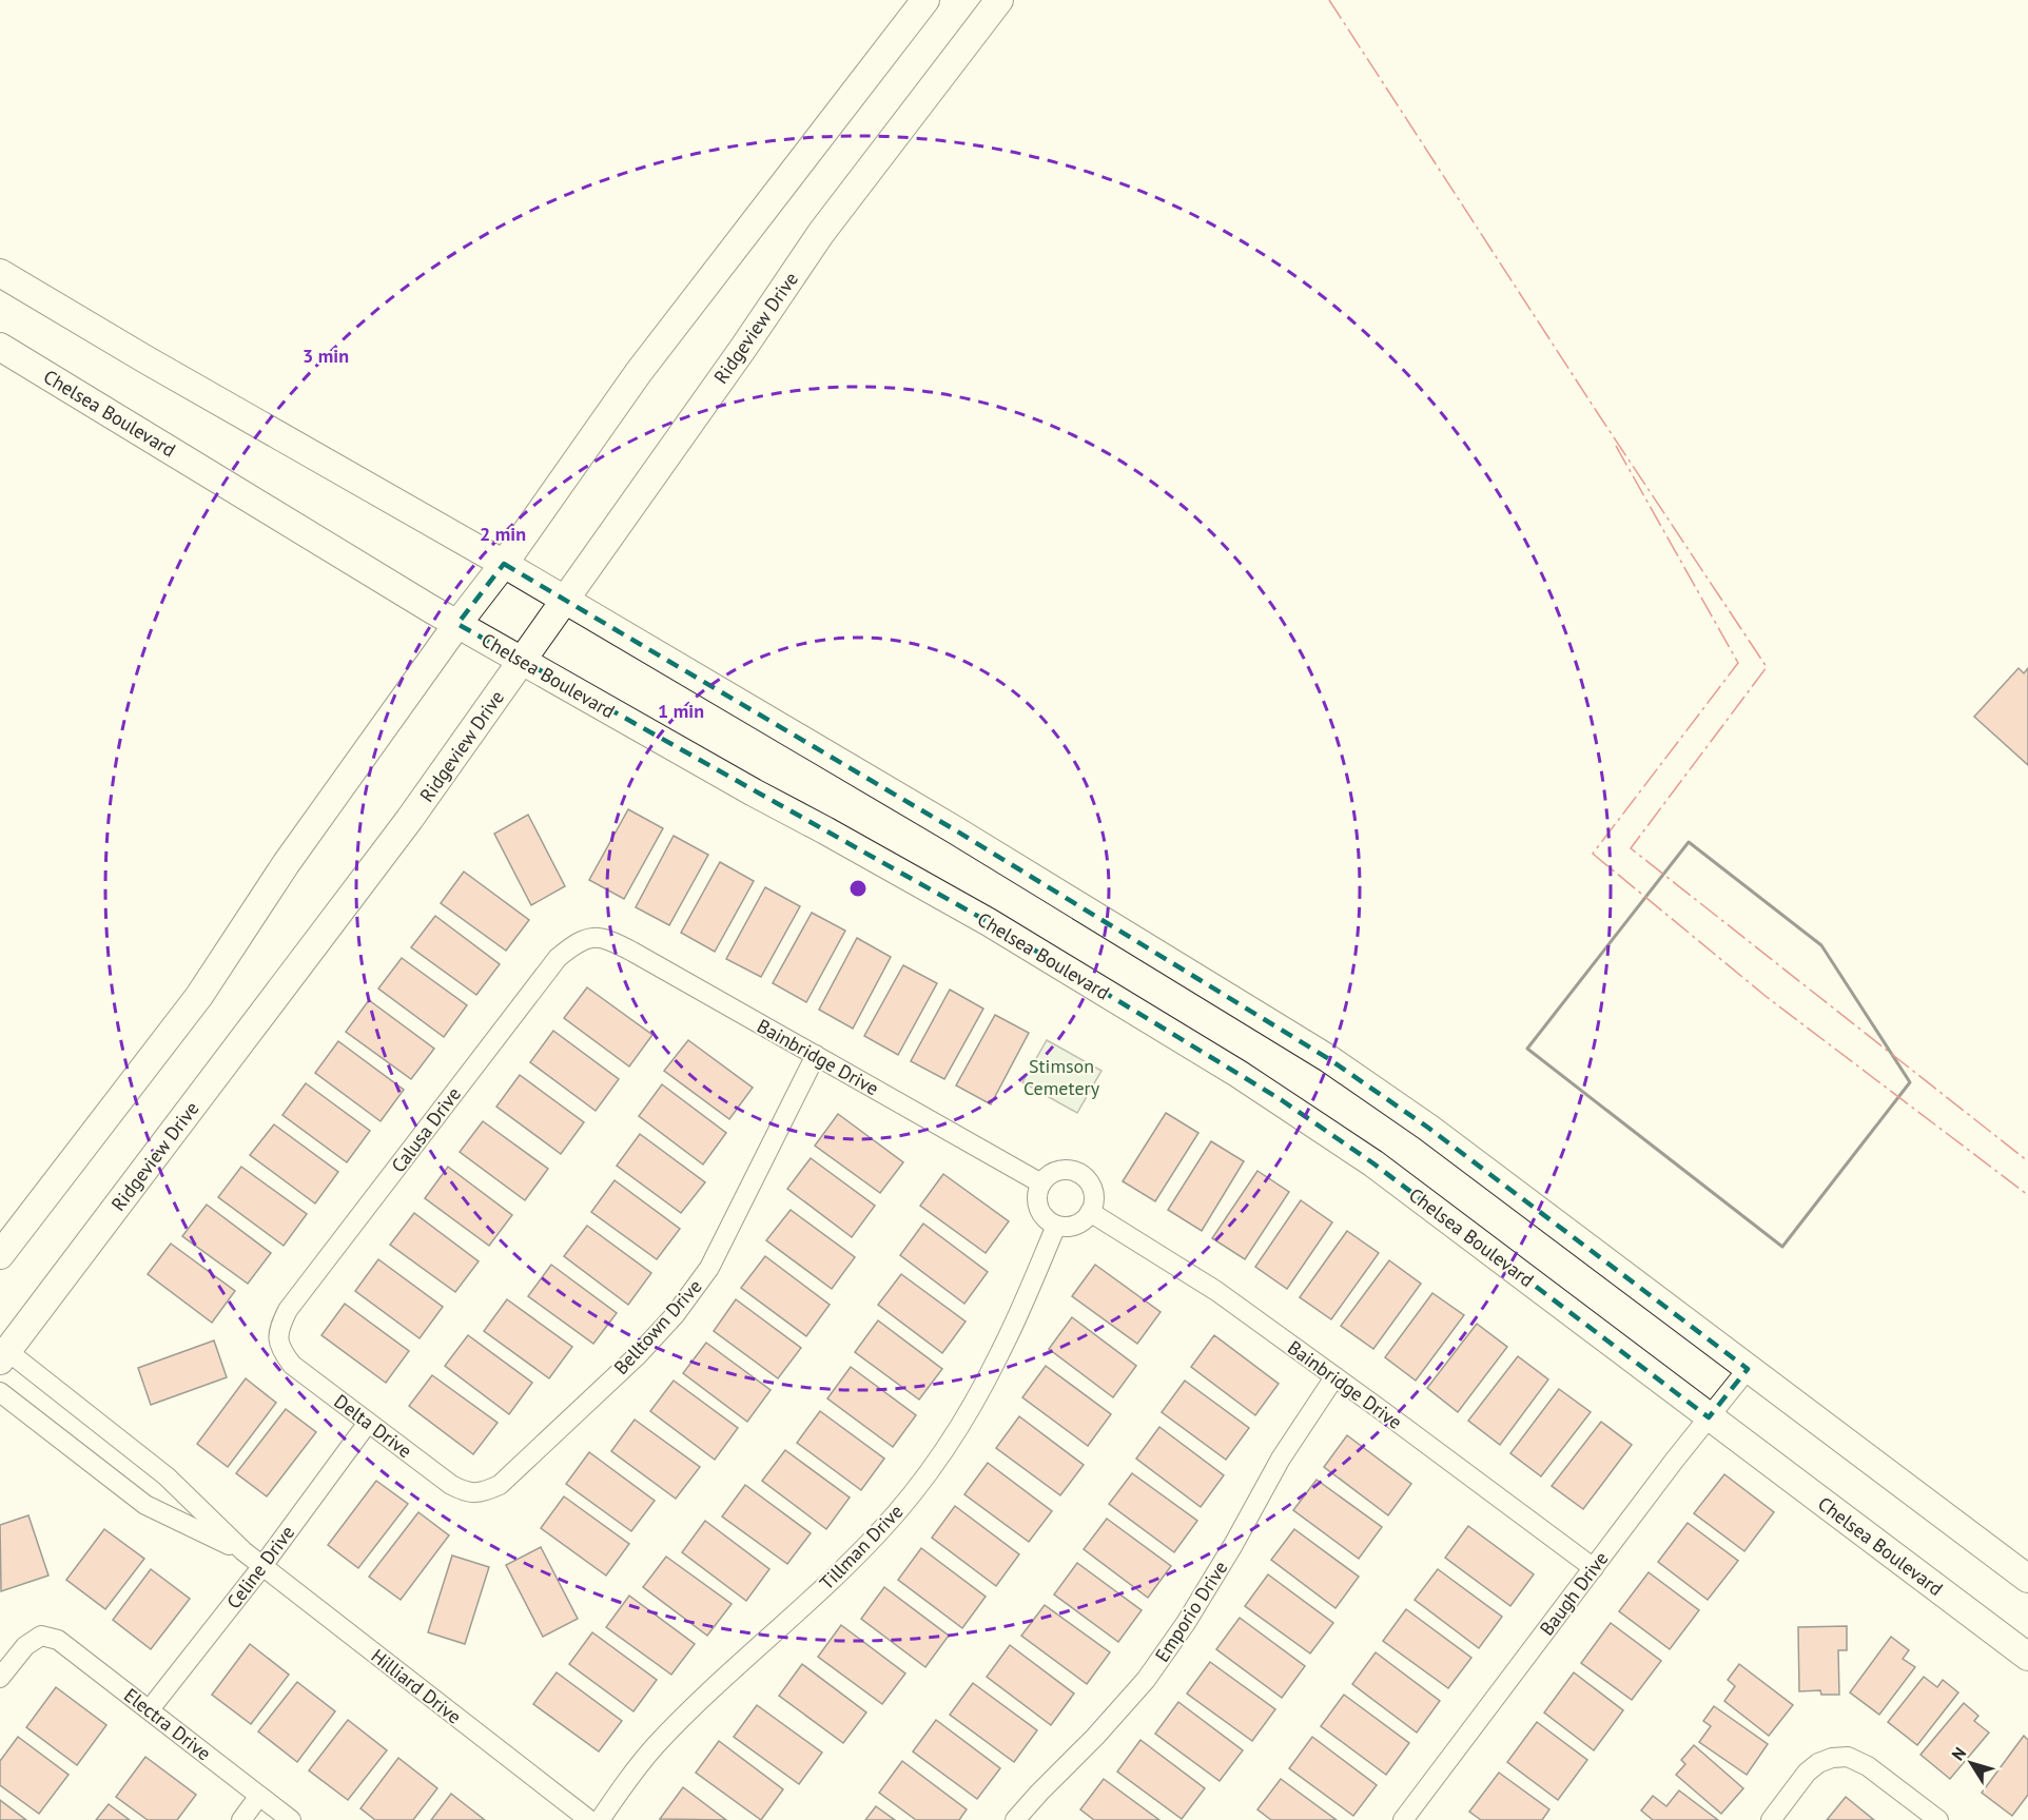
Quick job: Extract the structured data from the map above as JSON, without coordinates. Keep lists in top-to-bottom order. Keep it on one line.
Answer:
{"streets":{"main road":["Ridgeview Drive","Chelsea Boulevard"],"street":["Bainbridge Drive","Calusa Drive","Belltown Drive","Delta Drive","Tillman Drive","Celine Drive","Baugh Drive","Emporio Drive","Hilliard Drive","Electra Drive"]},"crossings":[["Ridgeview Drive","Chelsea Boulevard"],["Ridgeview Drive","Hilliard Drive"],["Chelsea Boulevard","Baugh Drive"],["Bainbridge Drive","Calusa Drive"],["Bainbridge Drive","Belltown Drive"],["Bainbridge Drive","Tillman Drive"],["Bainbridge Drive","Baugh Drive"],["Bainbridge Drive","Emporio Drive"],["Calusa Drive","Delta Drive"],["Belltown Drive","Delta Drive"],["Delta Drive","Celine Drive"],["Celine Drive","Hilliard Drive"],["Celine Drive","Electra Drive"]],"parks":["Stimson Cemetery"],"north":"top left","rings":["3 min","2 min","1 min"]}
